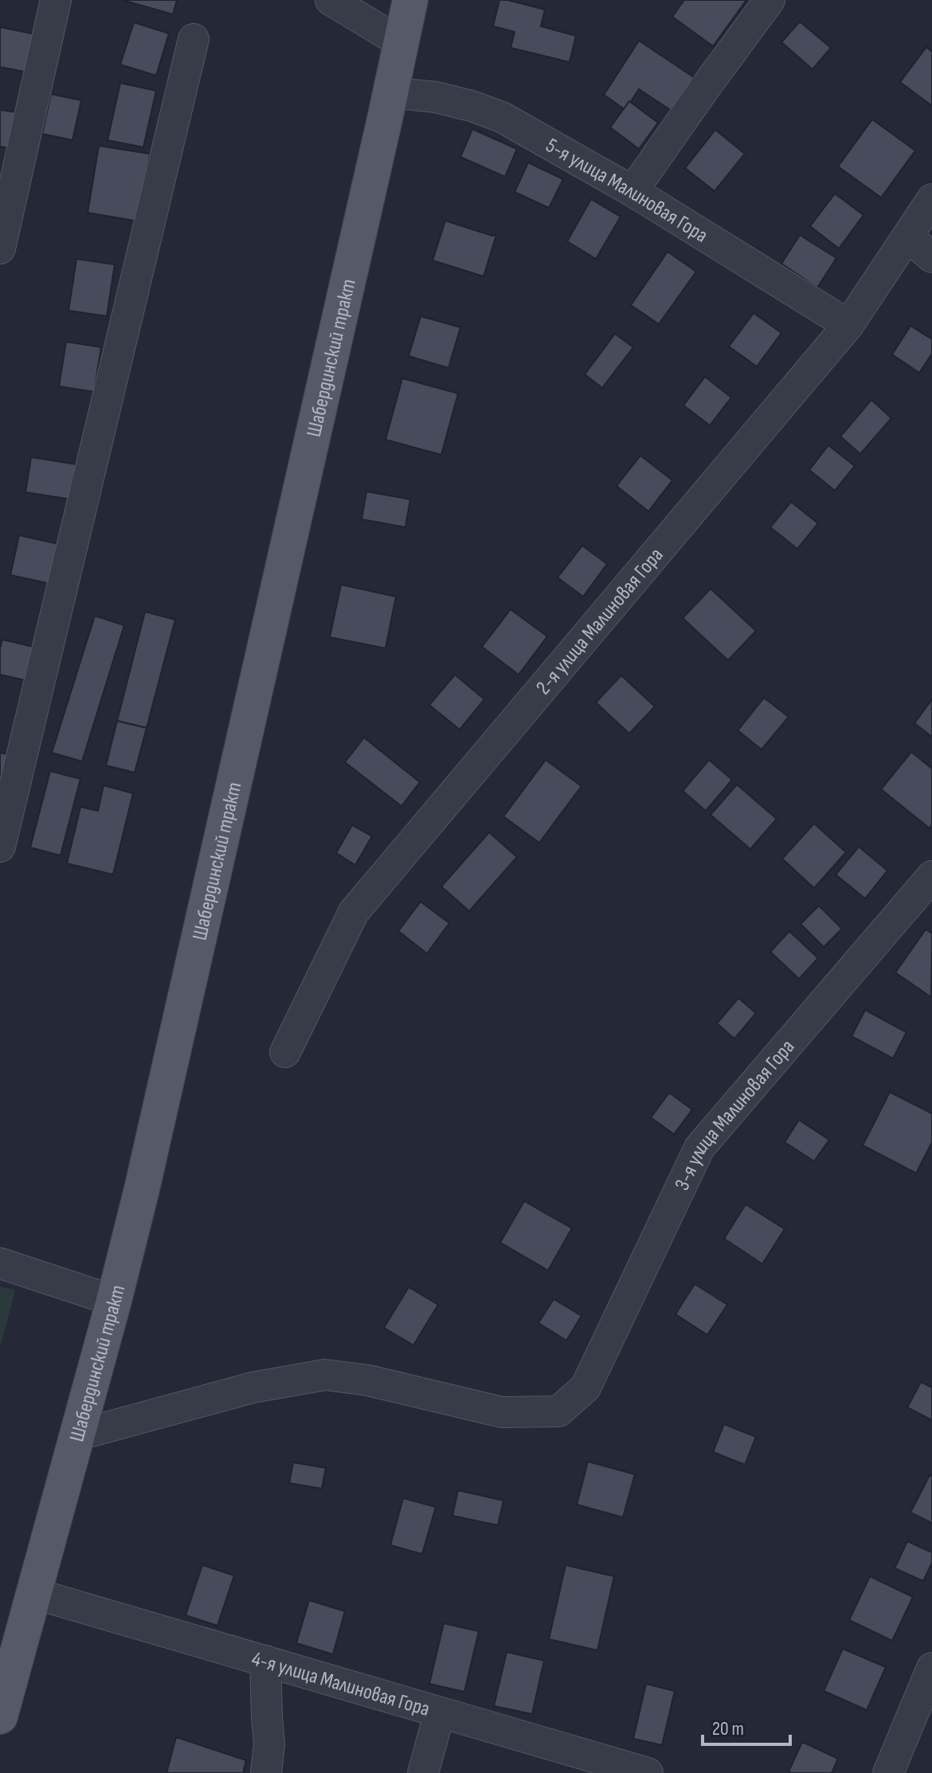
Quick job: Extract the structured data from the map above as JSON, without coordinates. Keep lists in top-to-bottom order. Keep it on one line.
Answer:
{"streets":{"main road":["Шабердинский тракт"],"street":["5-я улица Малиновая Гора","2-я улица Малиновая Гора","3-я улица Малиновая Гора","4-я улица Малиновая Гора"]},"crossings":[["5-я улица Малиновая Гора","Шабердинский тракт"],["5-я улица Малиновая Гора","2-я улица Малиновая Гора"],["Шабердинский тракт","3-я улица Малиновая Гора"],["Шабердинский тракт","4-я улица Малиновая Гора"]],"scale_bar":"20 m"}
